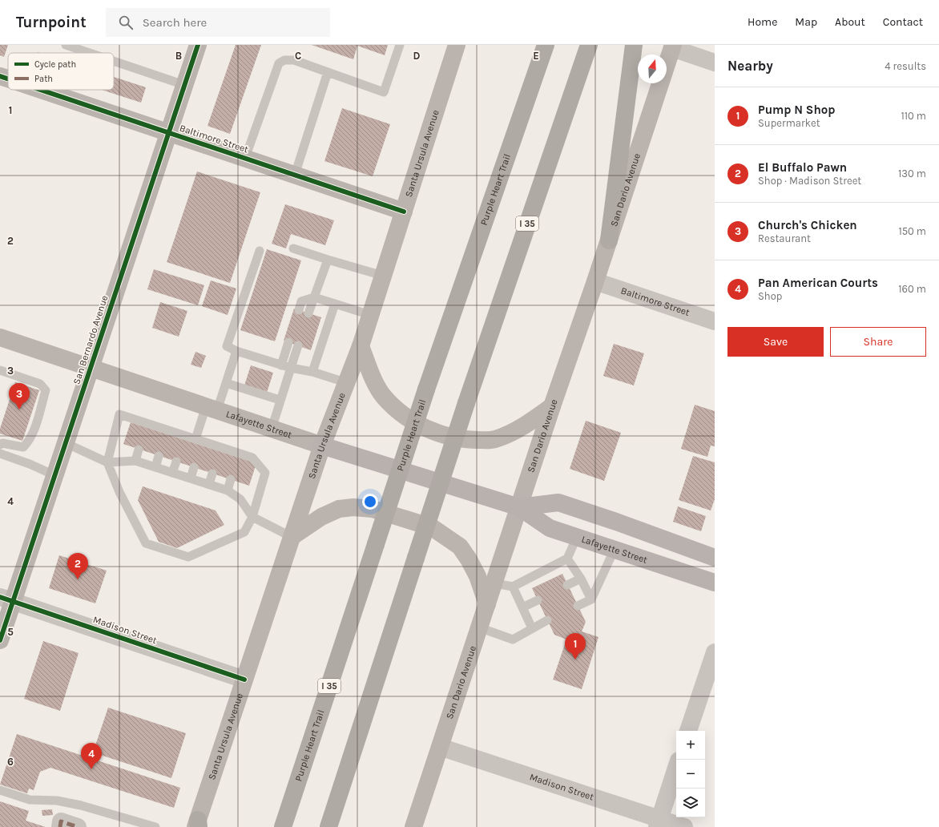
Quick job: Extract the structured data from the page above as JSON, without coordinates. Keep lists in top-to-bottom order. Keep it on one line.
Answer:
{"streets":{"highway":["Purple Heart Trail","I 35"],"main road":["Baltimore Street","Santa Ursula Avenue","San Dario Avenue","San Bernardo Avenue","Lafayette Street"],"street":["Madison Street"]},"crossings":[["Baltimore Street","Santa Ursula Avenue"],["Baltimore Street","San Dario Avenue"],["Baltimore Street","San Bernardo Avenue"],["Santa Ursula Avenue","Lafayette Street"],["Santa Ursula Avenue","Madison Street"],["San Dario Avenue","Lafayette Street"],["San Dario Avenue","Madison Street"],["San Bernardo Avenue","Lafayette Street"],["San Bernardo Avenue","Madison Street"]],"legend":["Cycle path","Path"],"north":"top","page":{"header":"Turnpoint","search":"Search here","nav":["Home","Map","About","Contact"],"heading":["Nearby","4 results"],"list":[{"mark":"1","name":"Pump N Shop","note":"Supermarket","value":"110 m"},{"mark":"2","name":"El Buffalo Pawn","note":"Shop · Madison Street","value":"130 m"},{"mark":"3","name":"Church's Chicken","note":"Restaurant","value":"150 m"},{"mark":"4","name":"Pan American Courts","note":"Shop","value":"160 m"}],"buttons":["Save","Share"],"pins":["3","2","1","4"],"map_buttons":["+","−"]},"grid":{"columns":["B","C","D","E"],"rows":["1","2","3","4","5","6"]}}
